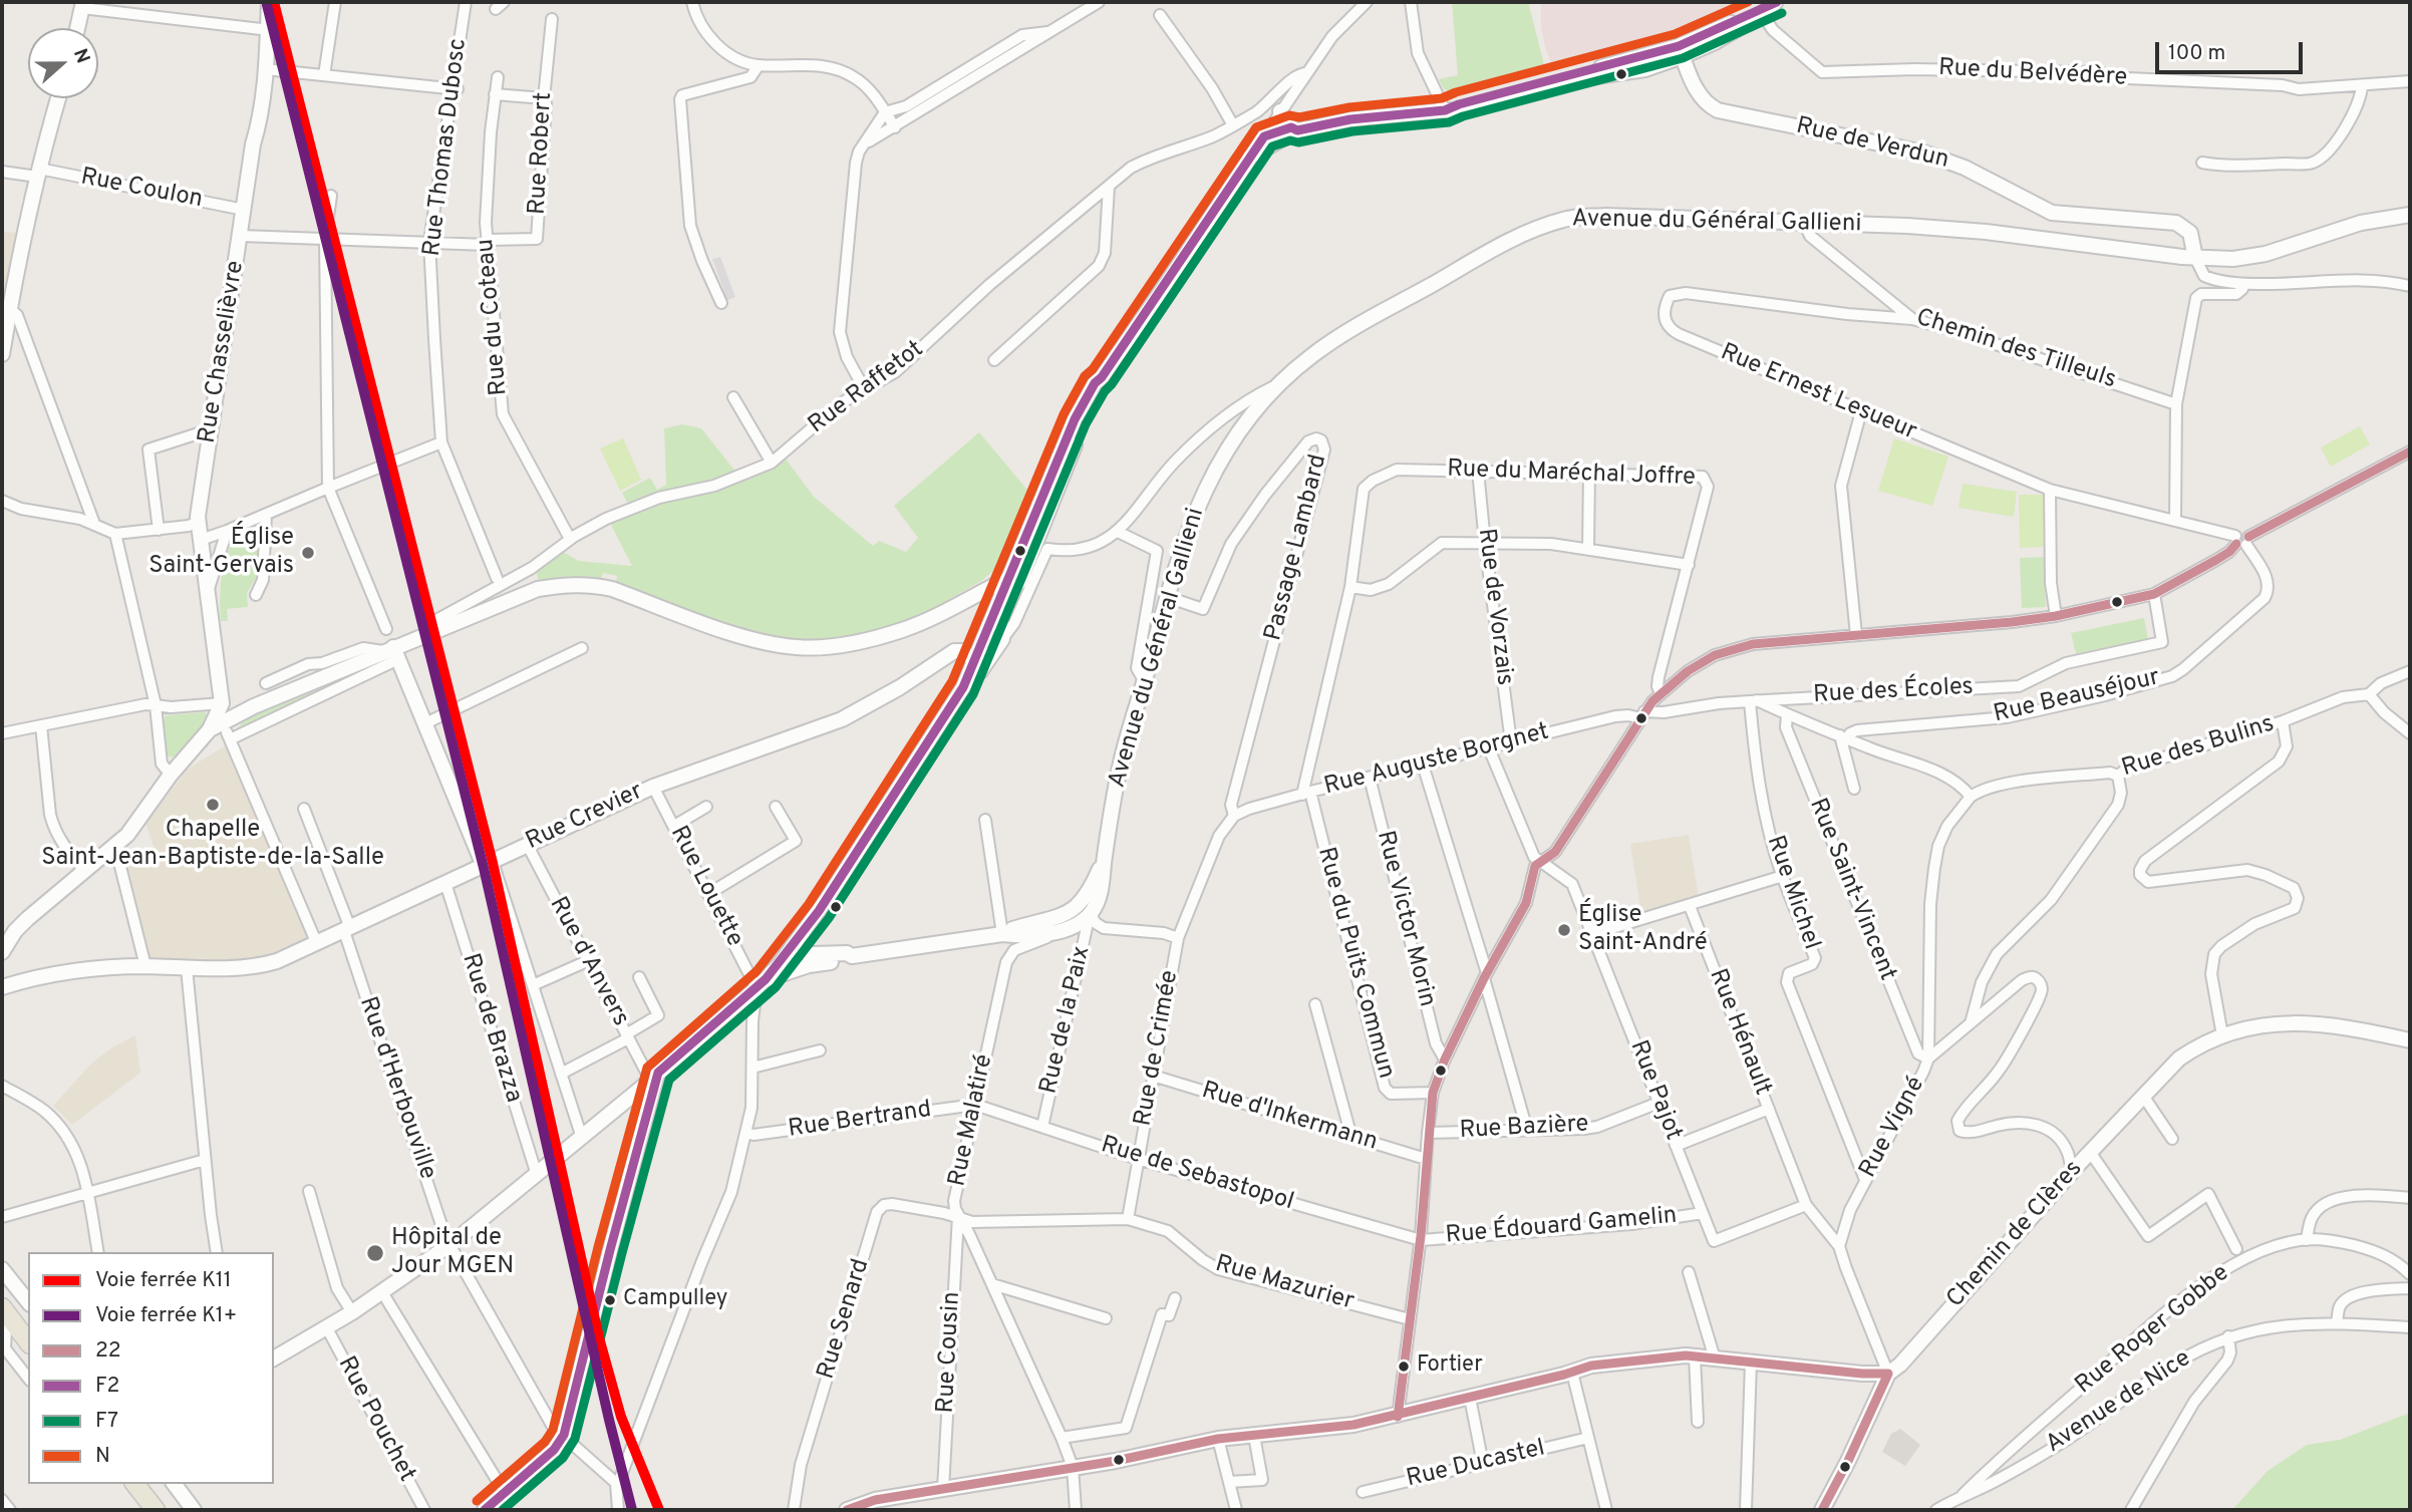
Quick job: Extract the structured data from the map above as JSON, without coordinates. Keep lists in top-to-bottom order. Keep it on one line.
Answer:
{"streets":{"street":["Rue du Belvédère","Rue de Verdun","Rue Thomas Dubosc","Rue Robert","Rue Coulon","Avenue du Général Gallieni","Rue du Coteau","Chemin des Tilleuls","Rue Chasselièvre","Rue Raffetot","Rue Ernest Lesueur","Rue du Maréchal Joffre","Passage Lambard","Rue de Vorzais","Rue des Écoles","Rue Beauséjour","Rue des Bulins","Rue Auguste Borgnet","Rue Crevier","Rue Louette","Rue Saint-Vincent","Rue Michel","Rue Victor Morin","Rue d'Anvers","Rue du Puits Commun","Rue de la Paix","Rue de Brazza","Rue Hénault","Rue de Crimée","Rue d'Herbouville","Rue Pajot","Rue d'Inkermann","Rue Bertrand","Rue Malatiré","Rue Vigné","Rue Bazière","Rue de Sebastopol","Rue Édouard Gamelin","Chemin de Clères","Rue Mazurier","Rue Senard","Rue Roger Gobbe","Rue Cousin","Avenue de Nice","Rue Pouchet","Rue Ducastel"]},"crossings":[["Rue de Verdun","Avenue du Général Gallieni"],["Rue Robert","Rue du Coteau"],["Rue Coulon","Rue Chasselièvre"],["Avenue du Général Gallieni","Chemin des Tilleuls"],["Avenue du Général Gallieni","Passage Lambard"],["Rue du Coteau","Rue Raffetot"],["Chemin des Tilleuls","Rue Ernest Lesueur"],["Rue Ernest Lesueur","Rue Beauséjour"],["Rue du Maréchal Joffre","Rue de Vorzais"],["Passage Lambard","Rue Auguste Borgnet"],["Passage Lambard","Rue de Crimée"],["Rue de Vorzais","Rue Auguste Borgnet"],["Rue des Bulins","Rue Vigné"],["Rue Auguste Borgnet","Rue Victor Morin"],["Rue Auguste Borgnet","Rue du Puits Commun"],["Rue Auguste Borgnet","Rue de Crimée"],["Rue Crevier","Rue Louette"],["Rue Crevier","Rue d'Anvers"],["Rue Crevier","Rue de Brazza"],["Rue Crevier","Rue d'Herbouville"],["Rue Saint-Vincent","Rue Vigné"],["Rue Michel","Rue Vigné"],["Rue de la Paix","Rue de Sebastopol"],["Rue Hénault","Rue Pajot"],["Rue Hénault","Rue Vigné"],["Rue de Crimée","Rue d'Inkermann"],["Rue de Crimée","Rue de Sebastopol"],["Rue de Crimée","Rue Mazurier"],["Rue Pajot","Rue Bazière"],["Rue Pajot","Rue Édouard Gamelin"],["Rue Bertrand","Rue Malatiré"],["Rue Bertrand","Rue de Sebastopol"],["Rue Malatiré","Rue de Sebastopol"],["Rue Malatiré","Rue Mazurier"],["Rue Malatiré","Rue Senard"],["Rue Malatiré","Rue Cousin"],["Rue de Sebastopol","Rue Édouard Gamelin"],["Rue Mazurier","Rue Senard"],["Rue Mazurier","Rue Cousin"],["Rue Senard","Rue Cousin"],["Rue Roger Gobbe","Avenue de Nice"]],"places":["Église Saint-Gervais","Chapelle Saint-Jean-Baptiste-de-la-Salle","Église Saint-André","Hôpital de Jour MGEN","Campulley","Fortier"],"lines":["rail line K11","transit line F2","transit line N","rail line K1+","transit line F7","transit line 22"],"legend":["Voie ferrée K11","Voie ferrée K1+","22","F2","F7","N"],"scale_bar":"100 m","north":"right"}
